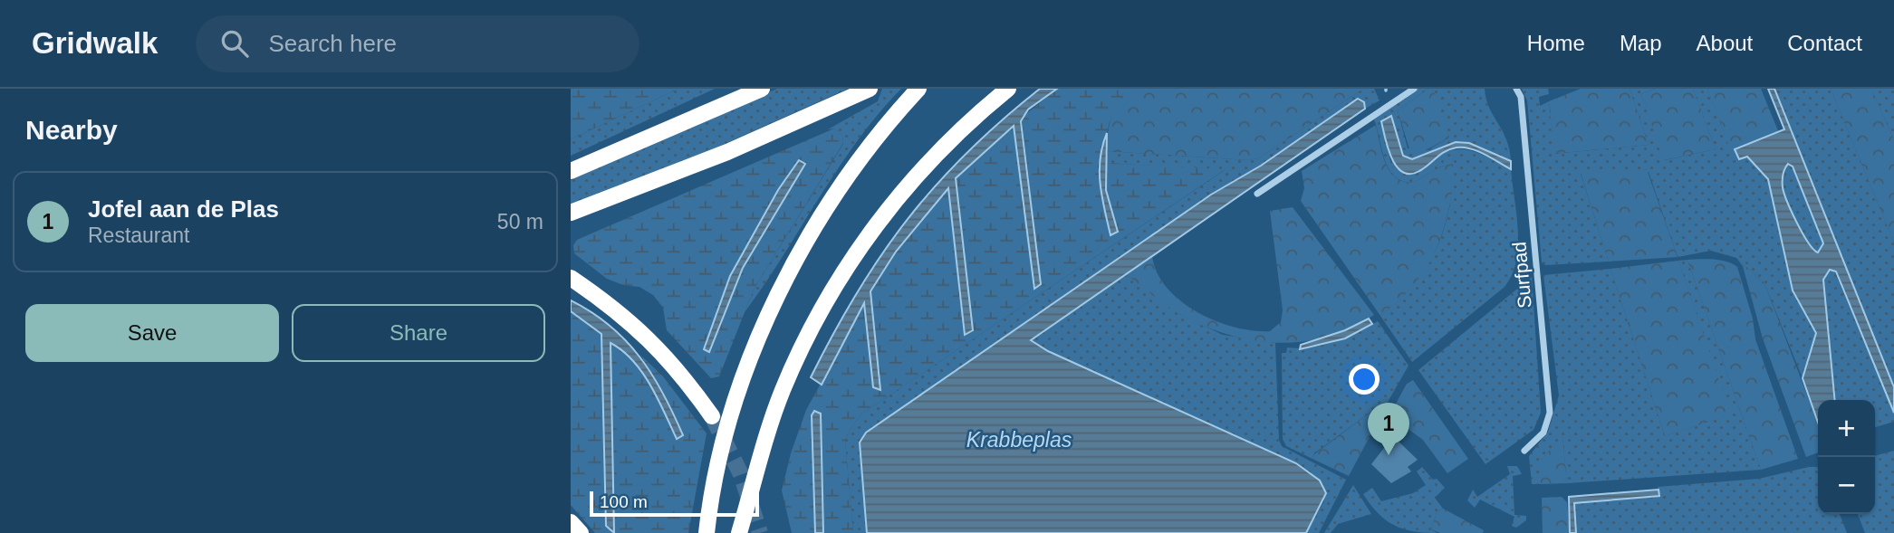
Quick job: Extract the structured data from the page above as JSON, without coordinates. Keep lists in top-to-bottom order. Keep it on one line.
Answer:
{"streets":{"street":["Surfpad"]},"water":["Krabbeplas"],"scale_bar":"100 m","page":{"header":"Gridwalk","search":"Search here","nav":["Home","Map","About","Contact"],"heading":"Nearby","list":[{"mark":"1","name":"Jofel aan de Plas","note":"Restaurant","value":"50 m"}],"buttons":["Save","Share"],"map_buttons":["+","−"],"pins":"1","scale":"100 m"}}
